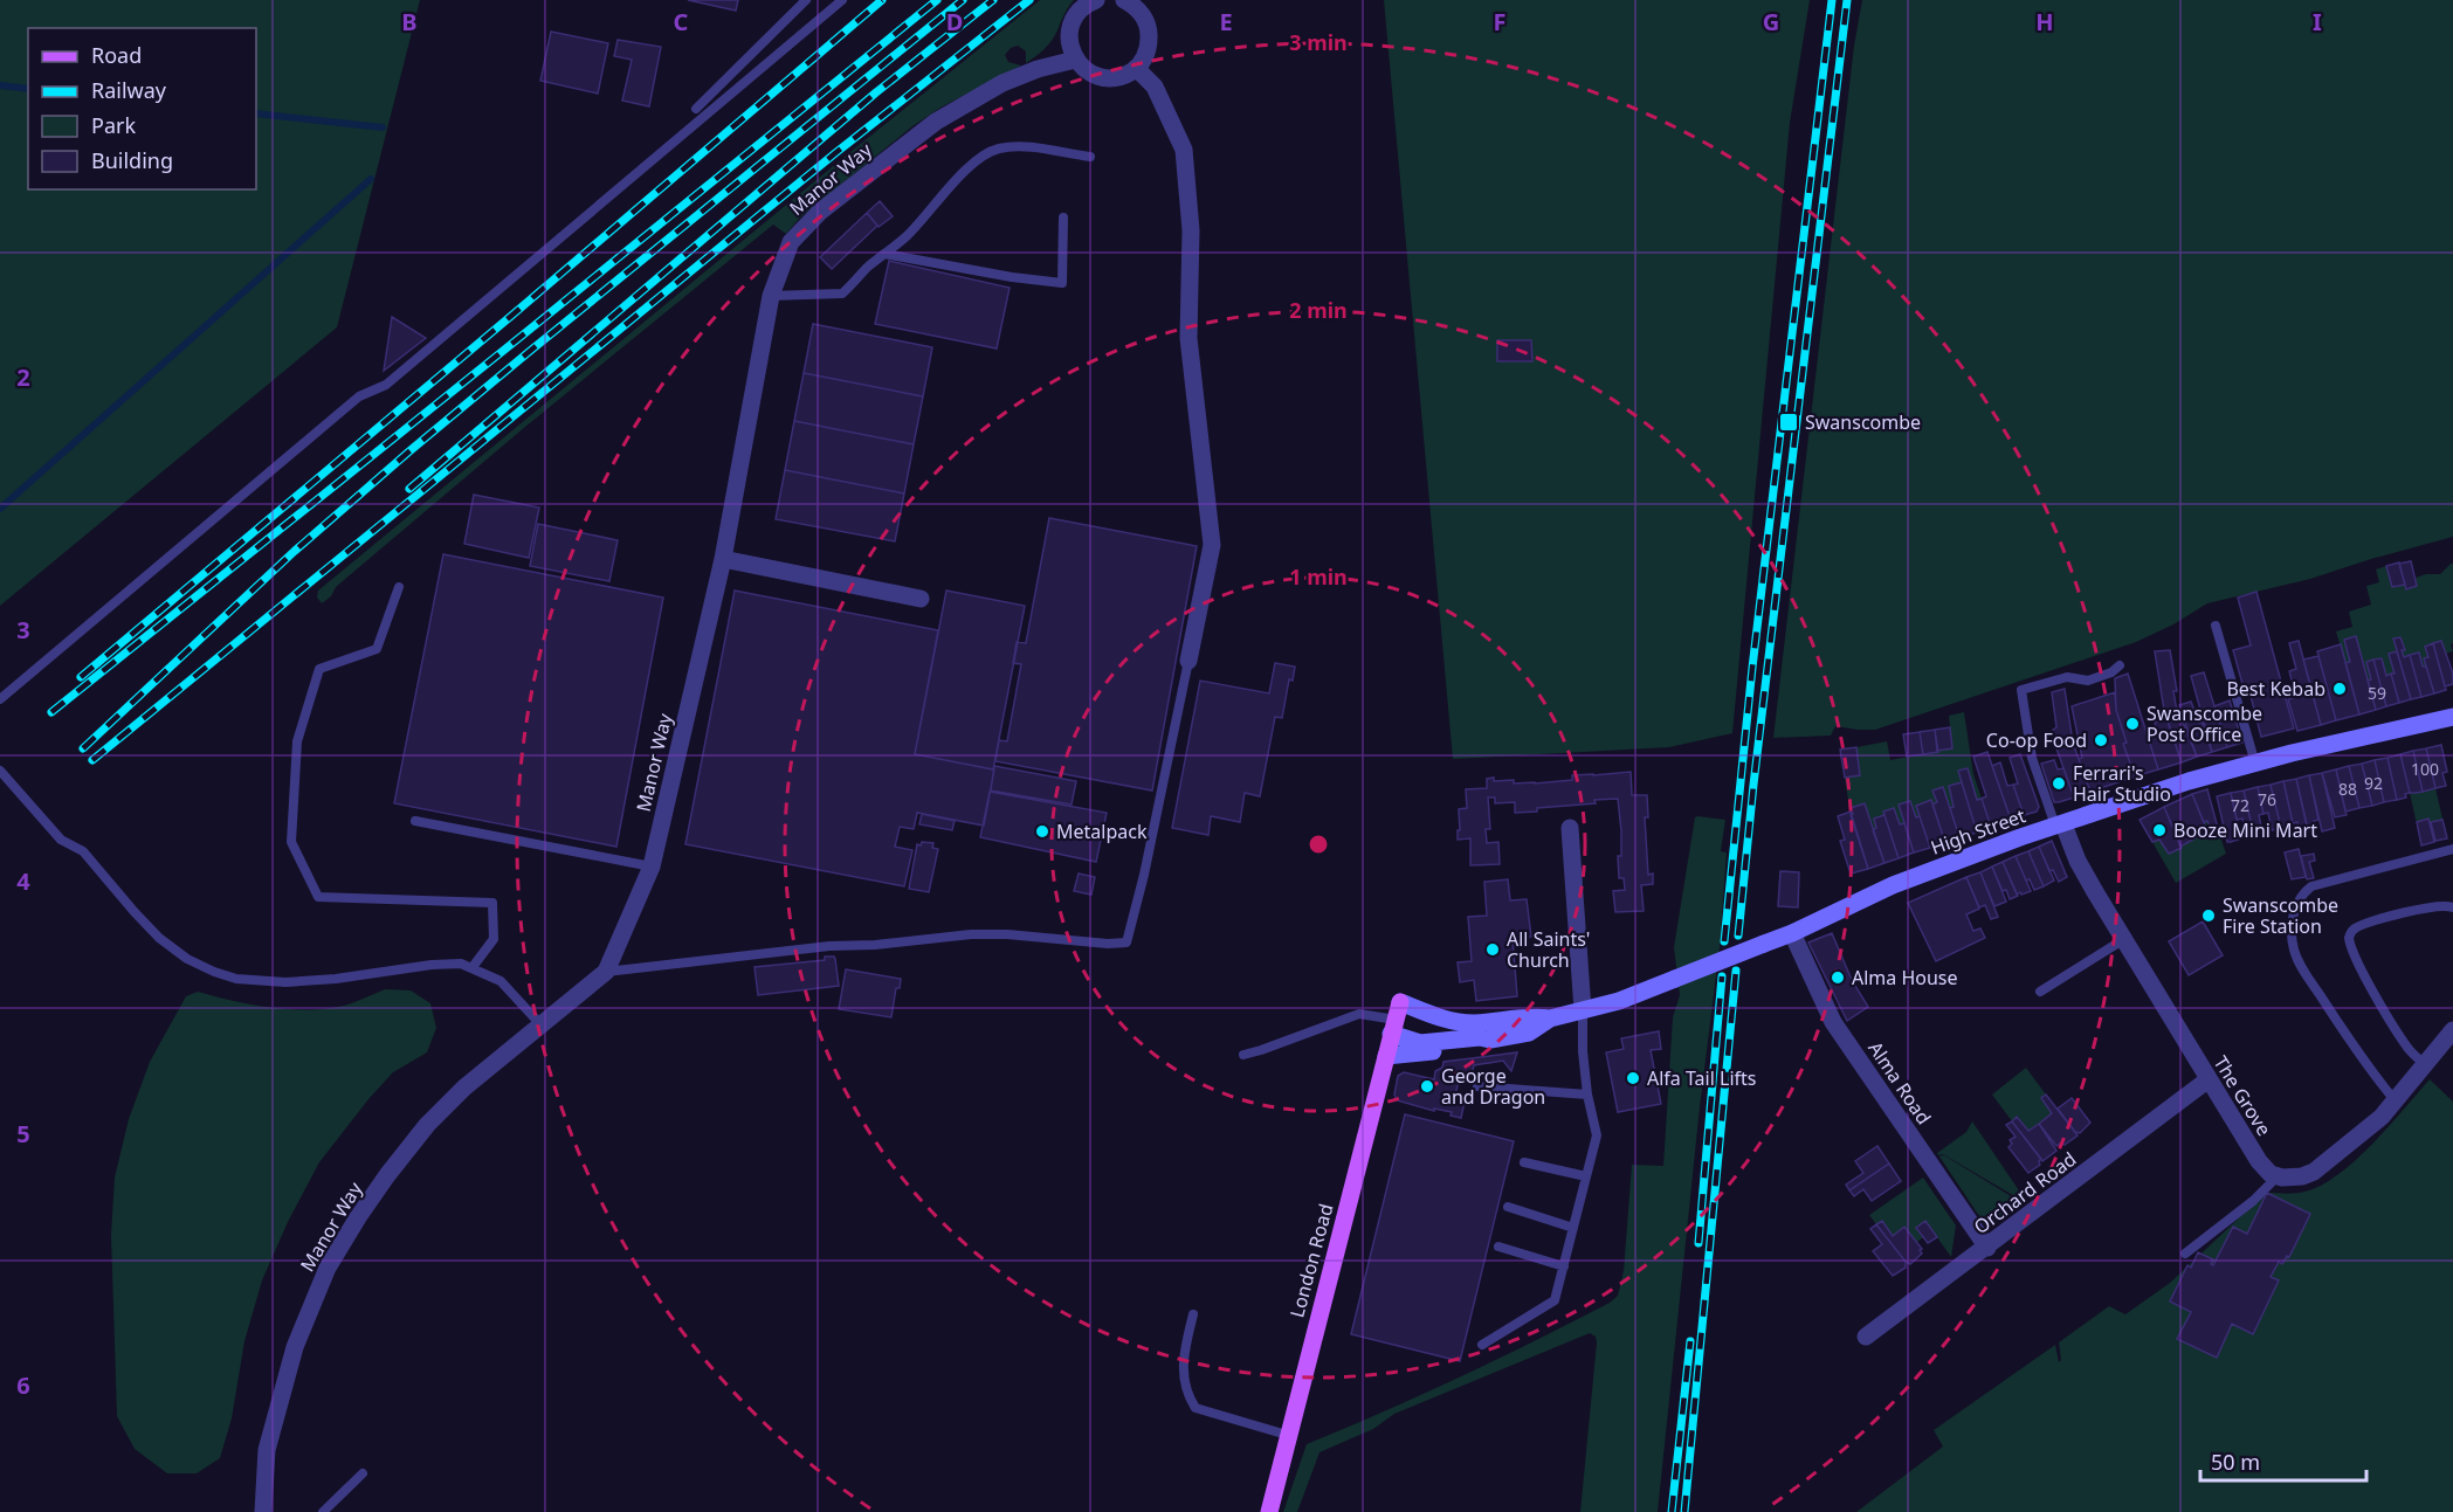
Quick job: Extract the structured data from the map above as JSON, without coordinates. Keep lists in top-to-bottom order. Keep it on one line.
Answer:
{"streets":{"main road":["High Street","London Road"],"street":["Manor Way","Alma Road","The Grove","Orchard Road"]},"crossings":[["High Street","Alma Road"],["High Street","The Grove"],["High Street","London Road"],["Alma Road","Orchard Road"],["The Grove","Orchard Road"]],"places":{"transit":["Swanscombe"],"other":["Best Kebab","Swanscombe Post Office","Co-op Food","Ferrari's Hair Studio","Booze Mini Mart","Metalpack","Swanscombe Fire Station","All Saints' Church","Alma House","Alfa Tail Lifts","George and Dragon"]},"house_numbers":["59","100","92","88","76","72"],"legend":["Road","Railway","Park","Building"],"scale_bar":"50 m","grid":{"columns":["B","C","D","E","F","G","H","I"],"rows":["2","3","4","5","6"]},"rings":["3 min","2 min","1 min"]}
